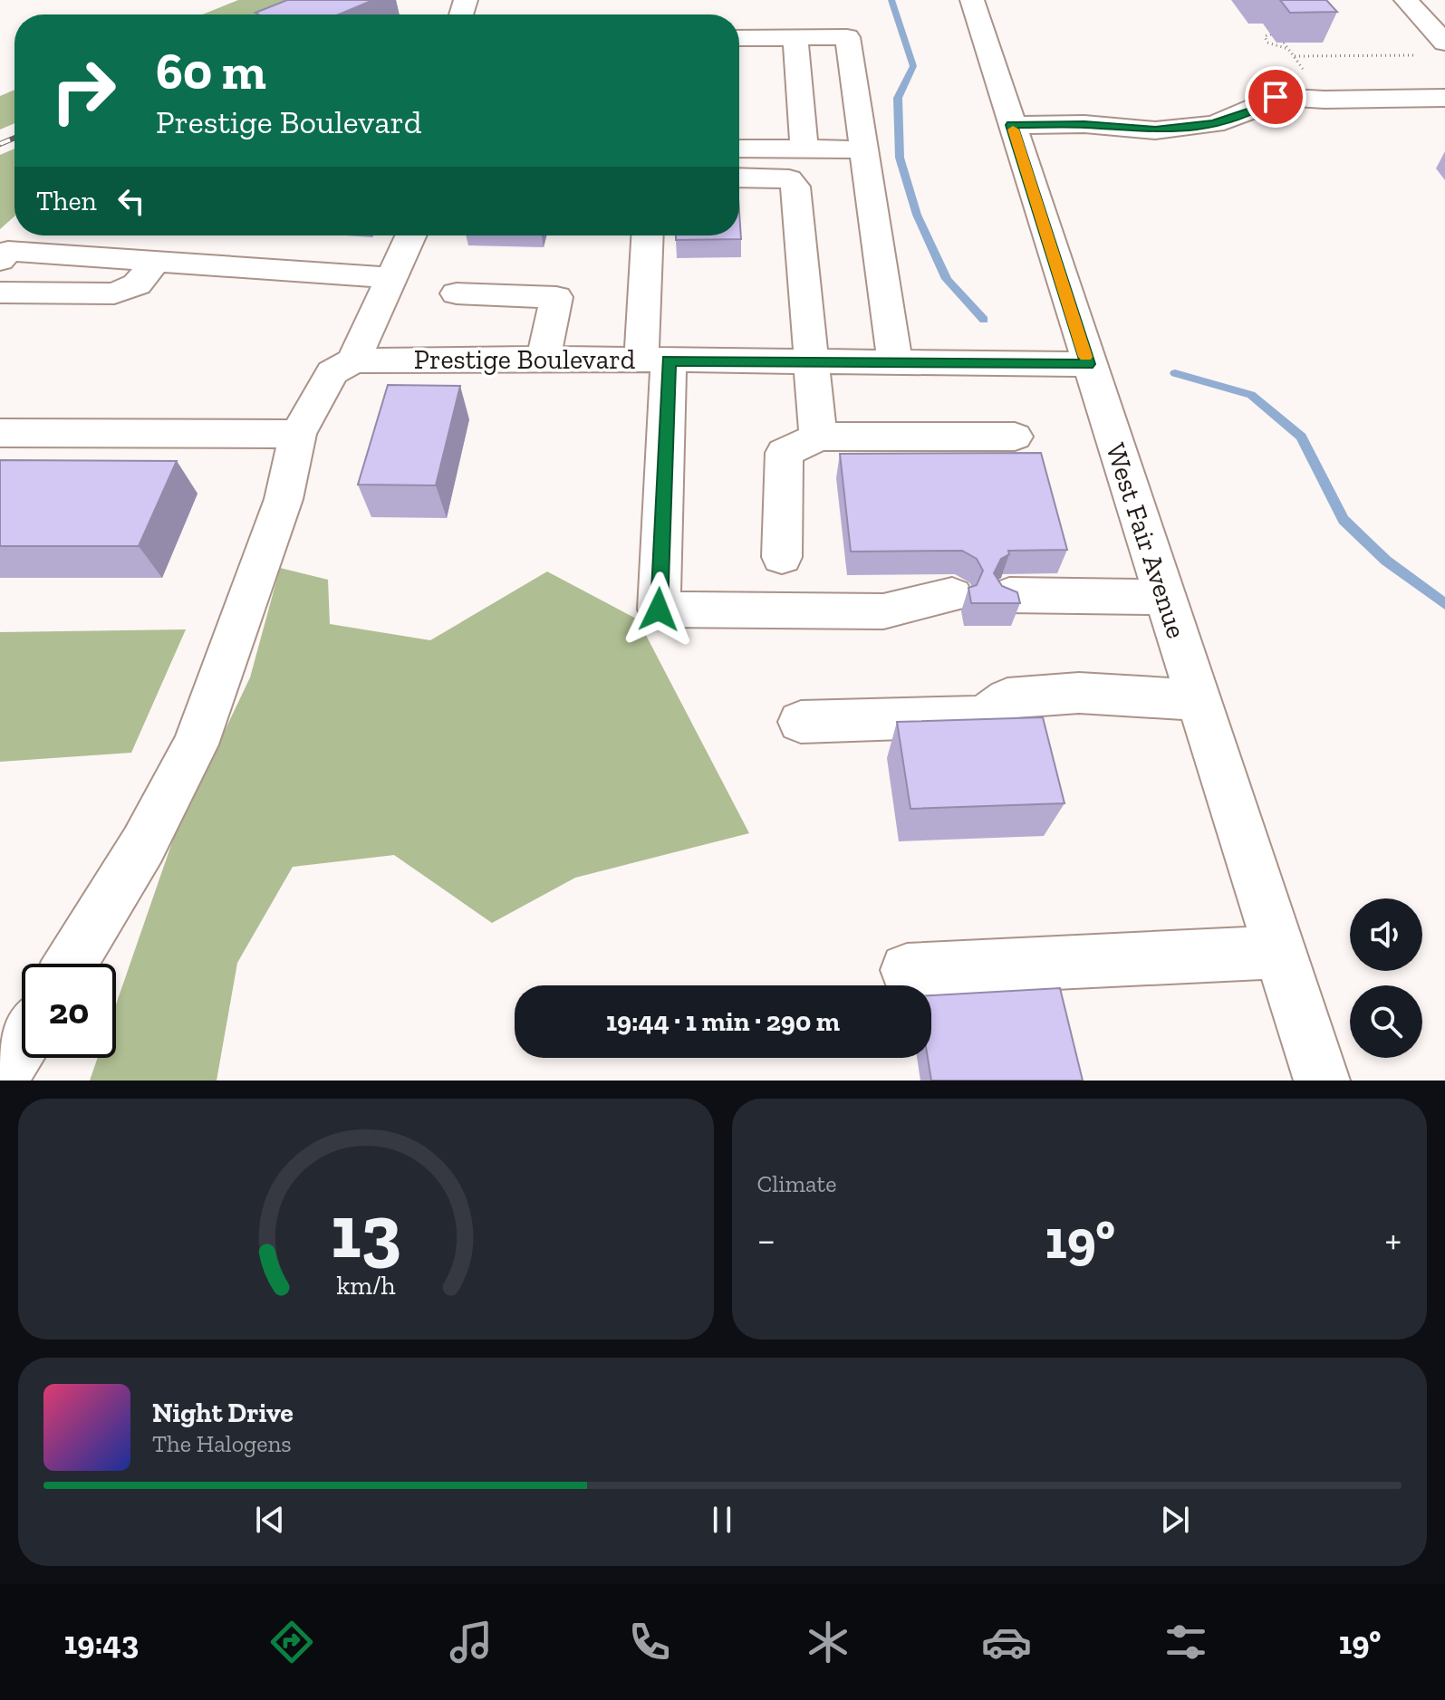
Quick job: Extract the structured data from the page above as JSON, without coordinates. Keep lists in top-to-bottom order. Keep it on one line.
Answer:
{"streets":{"street":["Prestige Boulevard","West Fair Avenue"]},"crossings":[["Prestige Boulevard","West Fair Avenue"]],"page":{"turn":["60 m","Prestige Boulevard"],"then":"Then","limit":"20","trip":"19:44 · 1 min · 290 m","tile":"Climate","heat":["−","19°","+"],"song":["Night Drive","The Halogens"],"tabs":["19:43","19°"],"gauge":["13","km/h"]}}
